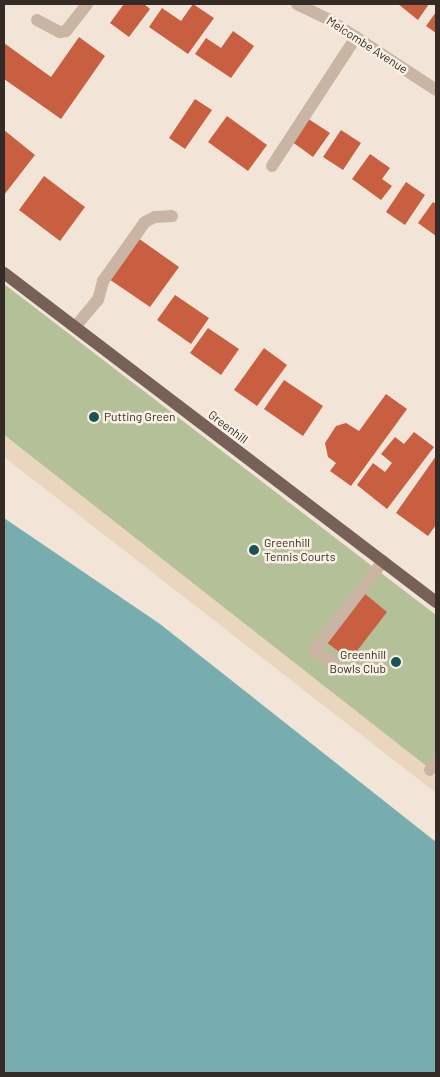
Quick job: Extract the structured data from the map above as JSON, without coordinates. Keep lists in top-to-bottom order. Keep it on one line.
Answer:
{"streets":{"main road":["Greenhill"],"street":["Melcombe Avenue"]},"places":["Putting Green","Greenhill Tennis Courts","Greenhill Bowls Club"]}
